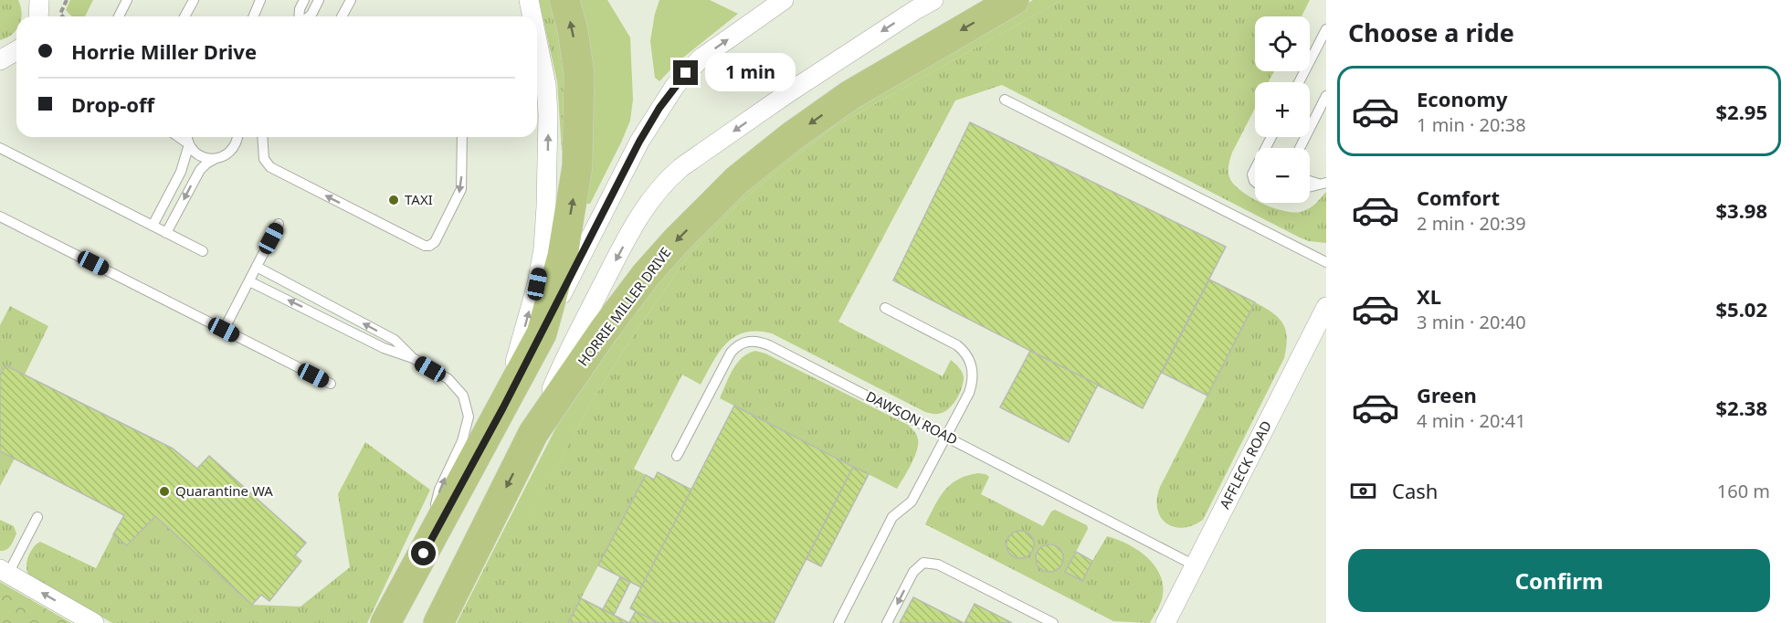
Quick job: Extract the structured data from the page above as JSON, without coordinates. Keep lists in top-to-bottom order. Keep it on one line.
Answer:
{"streets":{"main road":["HORRIE MILLER DRIVE"],"street":["AFFLECK ROAD"],"lane":["DAWSON ROAD"]},"crossings":[["DAWSON ROAD","AFFLECK ROAD"]],"places":["TAXI","Quarantine WA"],"page":{"heading":"Choose a ride","map_buttons":["+","−"],"banner":["Horrie Miller Drive","Drop-off"],"bubble":"1 min","list":[{"name":"Economy","note":"1 min · 20:38","value":"$2.95"},{"name":"Comfort","note":"2 min · 20:39","value":"$3.98"},{"name":"XL","note":"3 min · 20:40","value":"$5.02"},{"name":"Green","note":"4 min · 20:41","value":"$2.38"}],"pay":["Cash","160 m"],"buttons":"Confirm"}}
